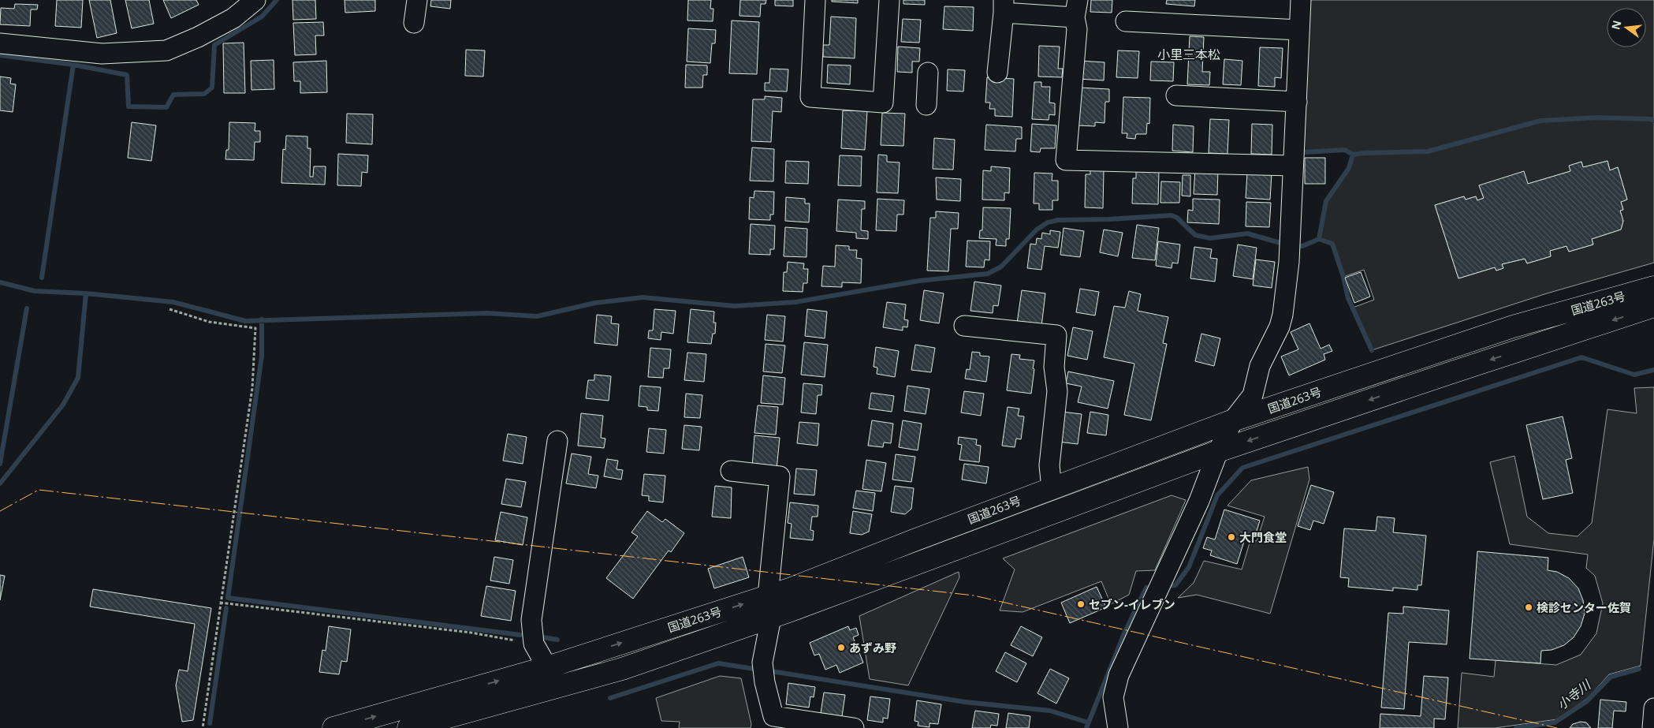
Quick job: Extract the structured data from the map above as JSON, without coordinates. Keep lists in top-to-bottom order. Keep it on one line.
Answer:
{"streets":{"highway":["国道263号"]},"districts":["小里三本松"],"water":["小寺川"],"places":["大門食堂","セブン-イレブン","検診センター佐賀","あずみ野"],"north":"left"}
